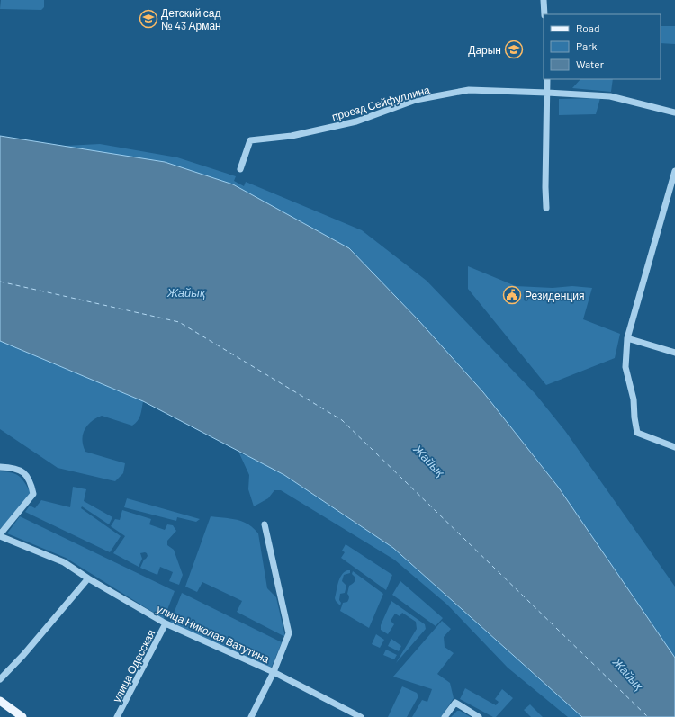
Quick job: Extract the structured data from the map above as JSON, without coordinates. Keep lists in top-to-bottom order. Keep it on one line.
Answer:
{"streets":{"street":["проезд Сейфуллина","улица Николая Ватутина","улица Одесская"]},"crossings":[["улица Николая Ватутина","улица Одесская"]],"water":["Жайық"],"places":{"school or university":["Детский сад № 43 Арман","Дарын"],"public building":["Резиденция"]},"legend":["Road","Park","Water"]}
